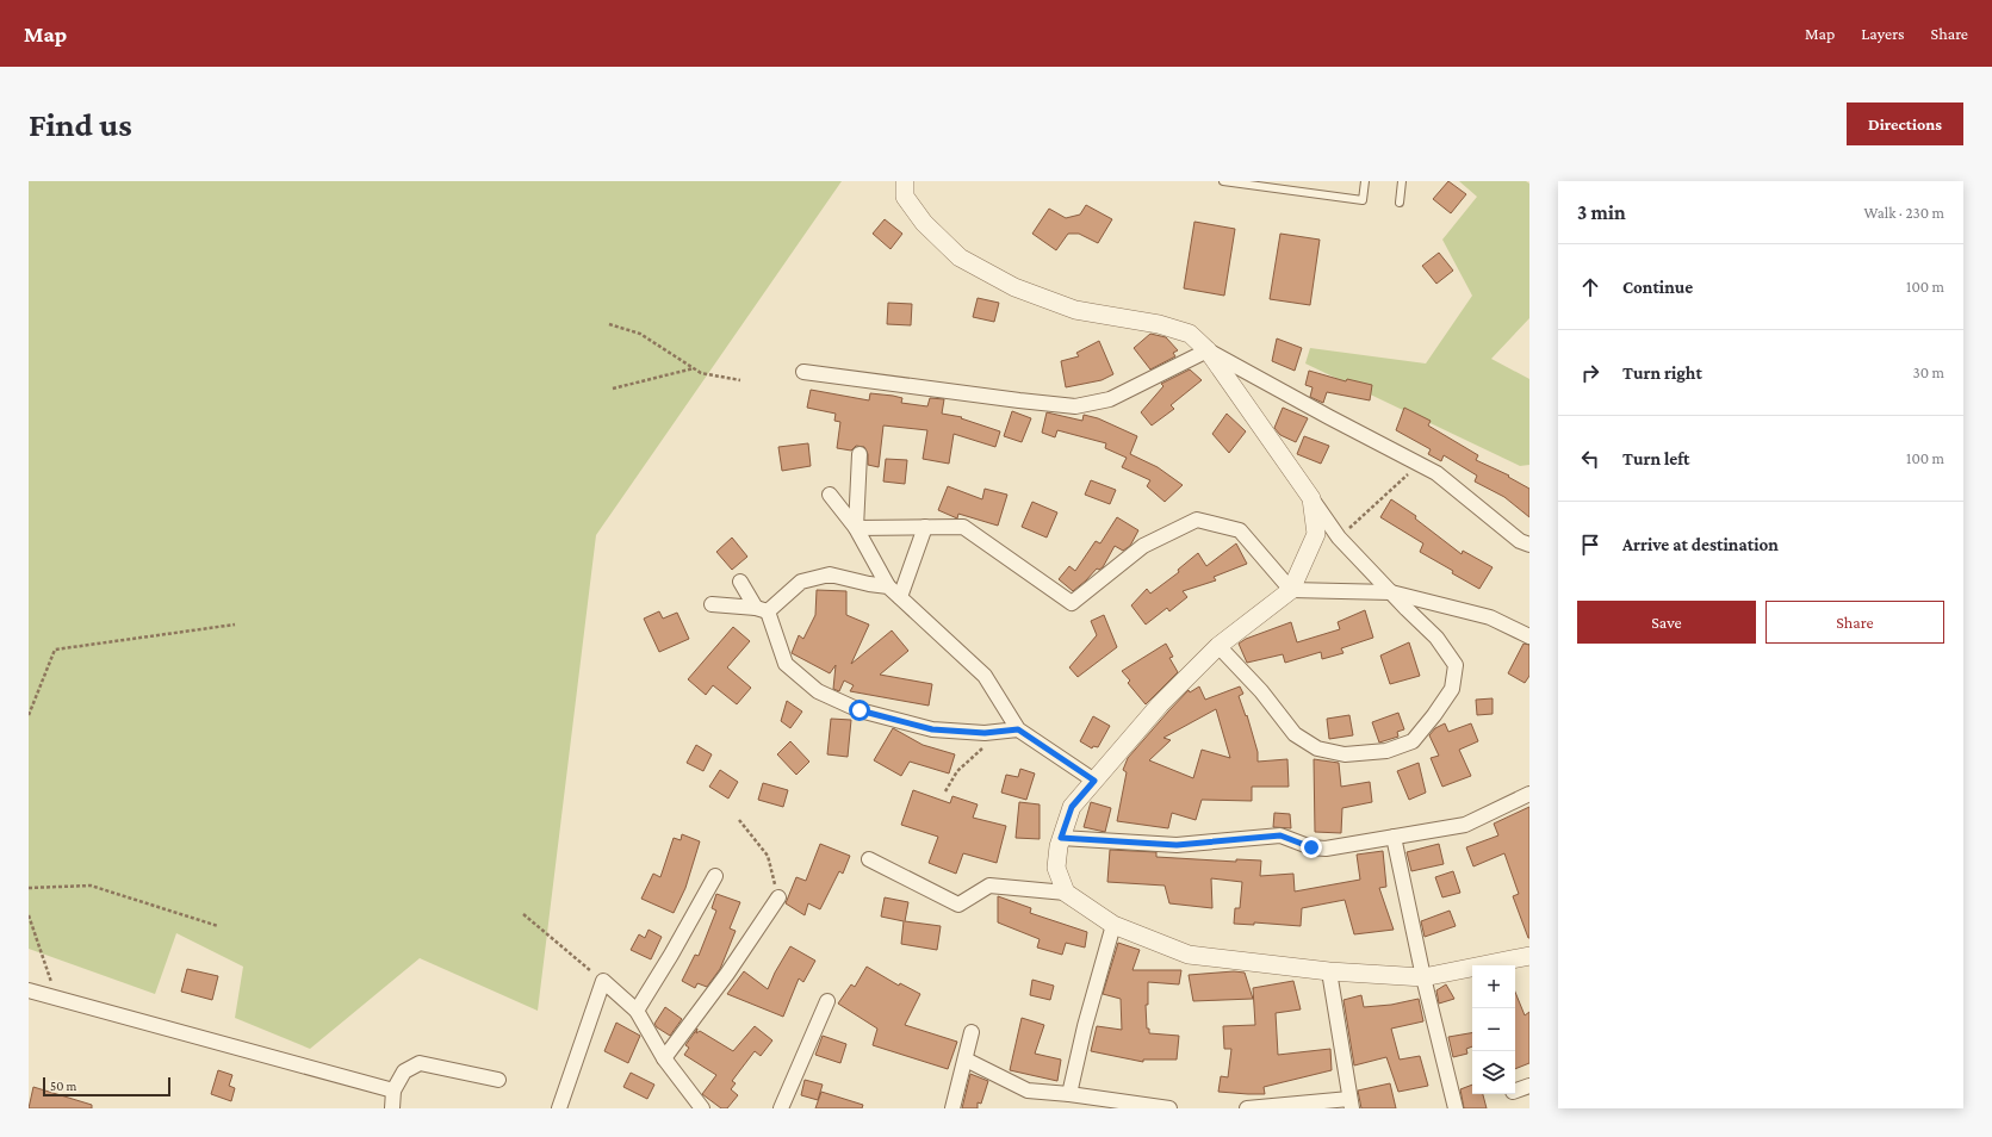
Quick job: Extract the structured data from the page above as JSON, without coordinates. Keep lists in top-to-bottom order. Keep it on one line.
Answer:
{"scale_bar":"50 m","page":{"header":"Map","nav":["Map","Layers","Share"],"buttons":["Directions",["Save","Share"]],"title":"Find us","heading":["3 min","Walk · 230 m"],"list":[["Continue","100 m"],["Turn right","30 m"],["Turn left","100 m"],"Arrive at destination"],"map_buttons":["+","−"],"scale":"50 m"}}
